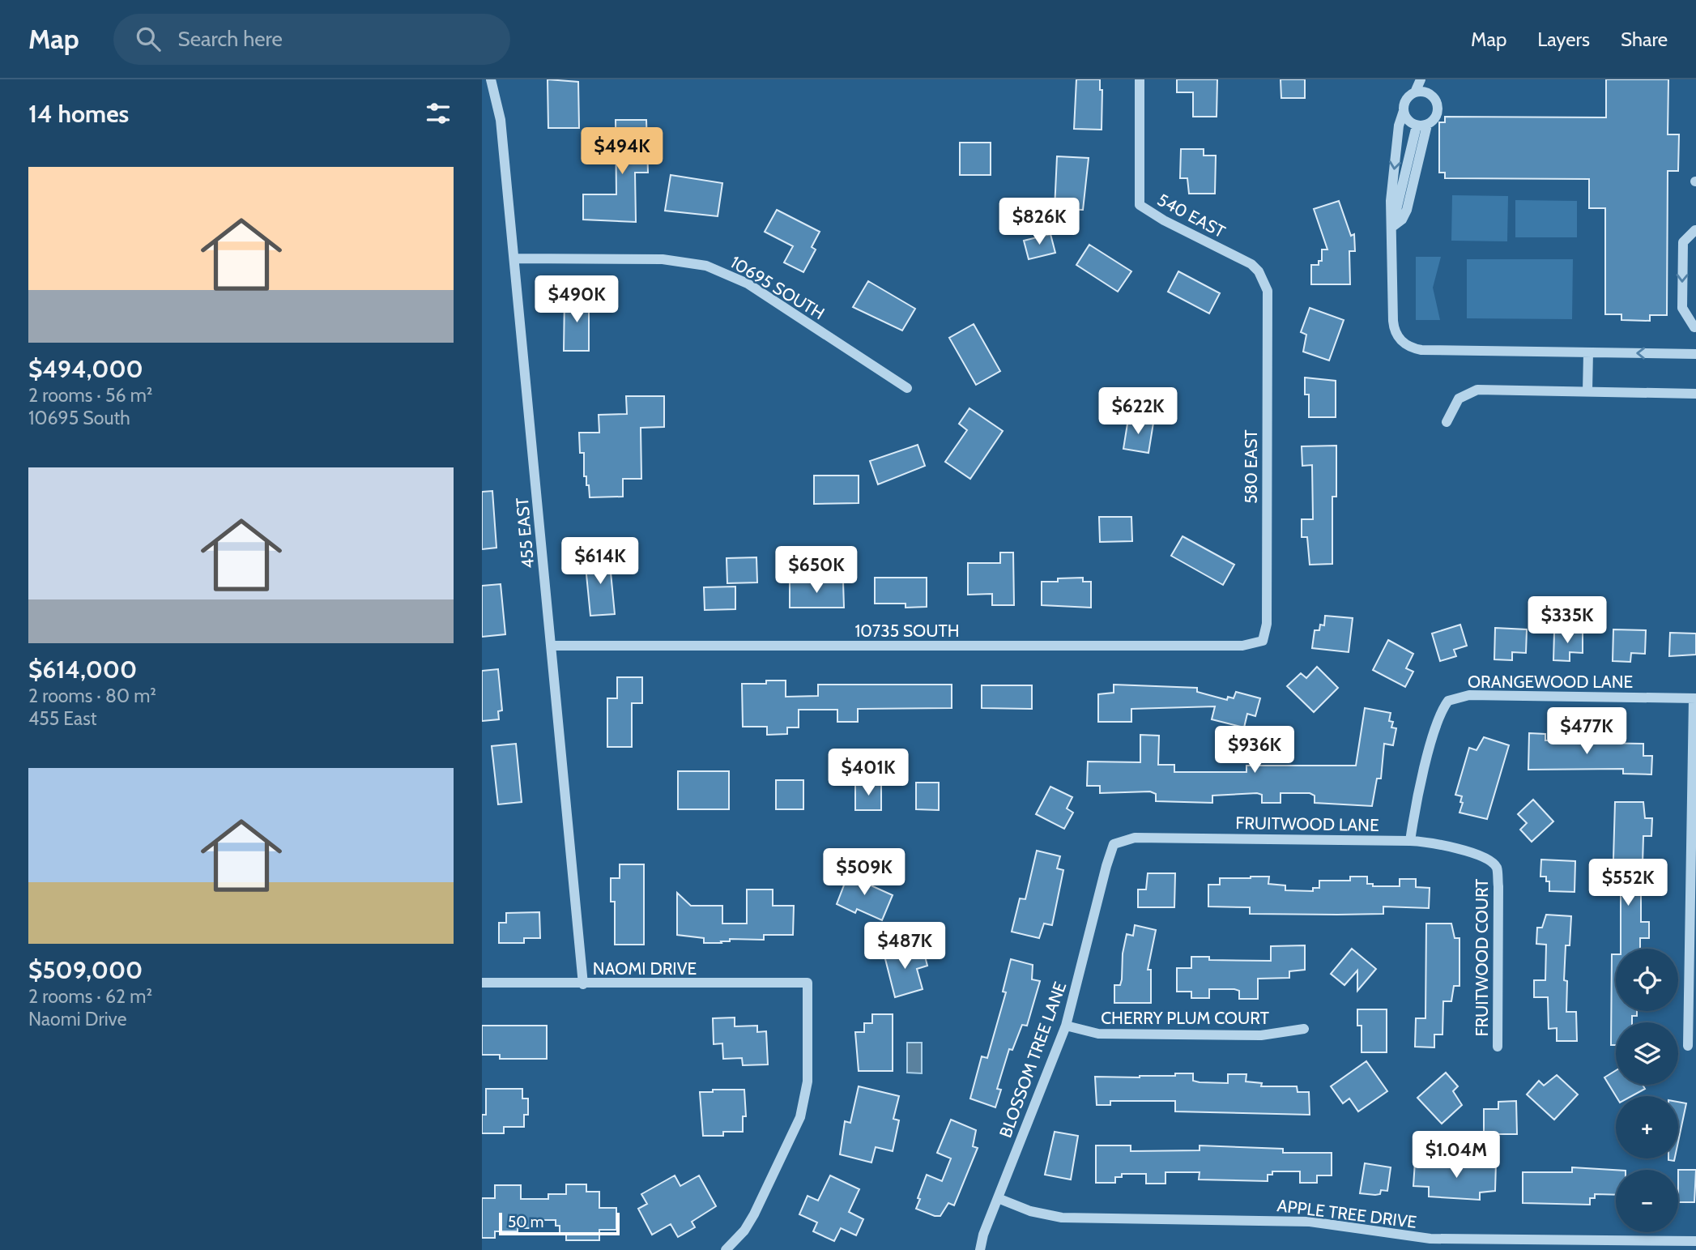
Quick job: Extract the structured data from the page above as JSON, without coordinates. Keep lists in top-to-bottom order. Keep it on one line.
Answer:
{"streets":{"street":["540 EAST","10695 SOUTH","580 EAST","455 EAST","10735 SOUTH","ORANGEWOOD LANE","FRUITWOOD LANE","FRUITWOOD COURT","NAOMI DRIVE","CHERRY PLUM COURT","BLOSSOM TREE LANE","APPLE TREE DRIVE"]},"crossings":[["540 EAST","580 EAST"],["10695 SOUTH","455 EAST"],["580 EAST","10735 SOUTH"],["455 EAST","10735 SOUTH"],["455 EAST","NAOMI DRIVE"],["ORANGEWOOD LANE","FRUITWOOD LANE"],["FRUITWOOD LANE","FRUITWOOD COURT"],["FRUITWOOD LANE","BLOSSOM TREE LANE"],["CHERRY PLUM COURT","BLOSSOM TREE LANE"],["BLOSSOM TREE LANE","APPLE TREE DRIVE"]],"scale_bar":"50 m","page":{"header":"Map","search":"Search here","nav":["Map","Layers","Share"],"heading":"14 homes","price":["$494K","$826K","$490K","$622K","$614K","$650K","$335K","$477K","$936K","$401K","$509K","$552K","$487K","$1.04M"],"list":[{"name":"$494,000","note":"2 rooms · 56 m² · 10695 South"},{"name":"$614,000","note":"2 rooms · 80 m² · 455 East"},{"name":"$509,000","note":"2 rooms · 62 m² · Naomi Drive"}],"map_buttons":["+","−"],"scale":"50 m"}}
